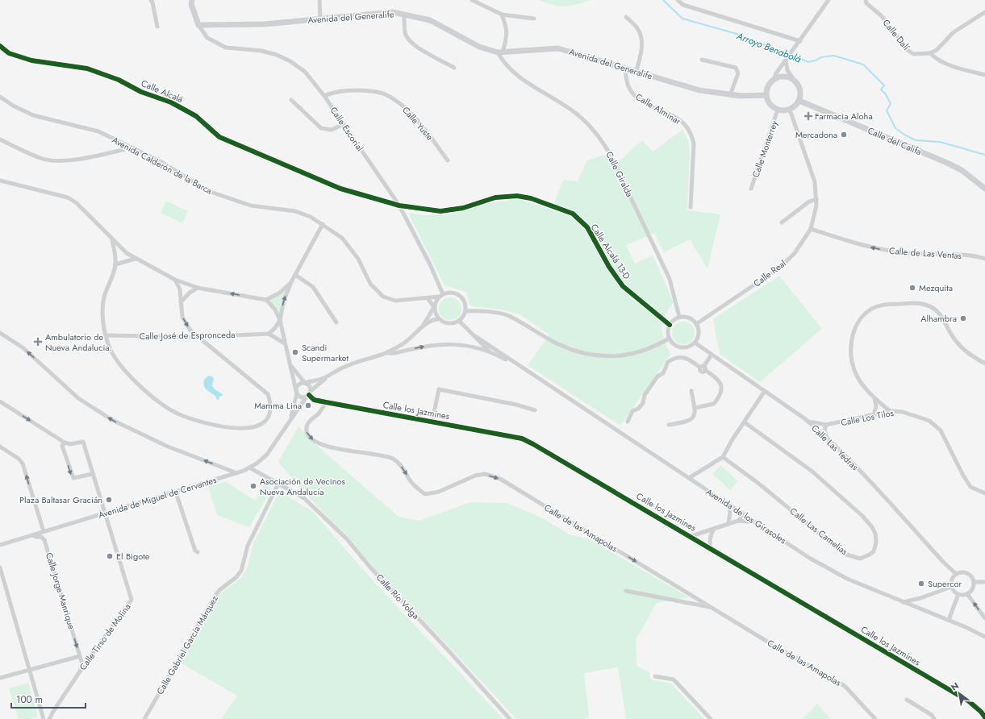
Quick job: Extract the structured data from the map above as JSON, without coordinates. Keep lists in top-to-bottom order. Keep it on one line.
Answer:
{"streets":{"street":["Avenida del Generalife","Calle Dalí","Calle Alcalá","Calle Alminar","Calle Yuste","Calle Escorial","Calle del Califa","Calle Monterrey","Avenida Calderón de la Barca","Calle Giralda","Calle Alcalá 13-D","Calle de Las Ventas","Calle Real","Calle José de Espronceda","Calle los Jazmines","Calle Los Tilos","Calle Las Yedras","Avenida de Miguel de Cervantes","Avenida de los Girasoles","Calle de las Amapolas","Calle Las Camelias","Calle Jorge Manrique","Calle Río Volga","Calle Tirso de Molina","Calle Gabriel García Márquez"]},"crossings":[["Avenida del Generalife","Calle Alminar"],["Avenida del Generalife","Calle Escorial"],["Avenida del Generalife","Calle del Califa"],["Avenida del Generalife","Calle Monterrey"],["Avenida del Generalife","Calle Giralda"],["Avenida del Generalife","Calle Real"],["Calle Alcalá","Calle Escorial"],["Calle Alcalá","Calle Alcalá 13-D"],["Calle Yuste","Calle Escorial"],["Calle Escorial","Avenida Calderón de la Barca"],["Calle Escorial","Calle Alcalá 13-D"],["Calle Escorial","Avenida de Miguel de Cervantes"],["Calle Escorial","Avenida de los Girasoles"],["Calle del Califa","Calle Monterrey"],["Calle del Califa","Calle Real"],["Calle Monterrey","Calle Real"],["Avenida Calderón de la Barca","Avenida de Miguel de Cervantes"],["Avenida Calderón de la Barca","Avenida de los Girasoles"],["Calle Giralda","Calle Alcalá 13-D"],["Calle Giralda","Calle Real"],["Calle Giralda","Calle Las Yedras"],["Calle Alcalá 13-D","Calle Real"],["Calle Alcalá 13-D","Calle Las Yedras"],["Calle de Las Ventas","Calle Real"],["Calle Real","Calle Las Yedras"],["Calle los Jazmines","Avenida de Miguel de Cervantes"],["Calle los Jazmines","Calle de las Amapolas"],["Calle Los Tilos","Calle Las Yedras"],["Avenida de Miguel de Cervantes","Avenida de los Girasoles"],["Avenida de Miguel de Cervantes","Calle Jorge Manrique"],["Avenida de Miguel de Cervantes","Calle Tirso de Molina"],["Calle Río Volga","Calle Gabriel García Márquez"]],"one_way":["Calle de Las Ventas","Calle de las Amapolas","Calle Jorge Manrique"],"water":["Arroyo Benabolá"],"places":{"health":["Farmacia Aloha","Ambulatorio de Nueva Andalucia."],"other":["Mercadona","Mezquita","Alhambra","Scandi Supermarket","Mamma Lina","Asociación de Vecinos Nueva Andalucía","Plaza Baltasar Gracián","El Bigote","Supercor"]},"scale_bar":"100 m","north":"top left"}
